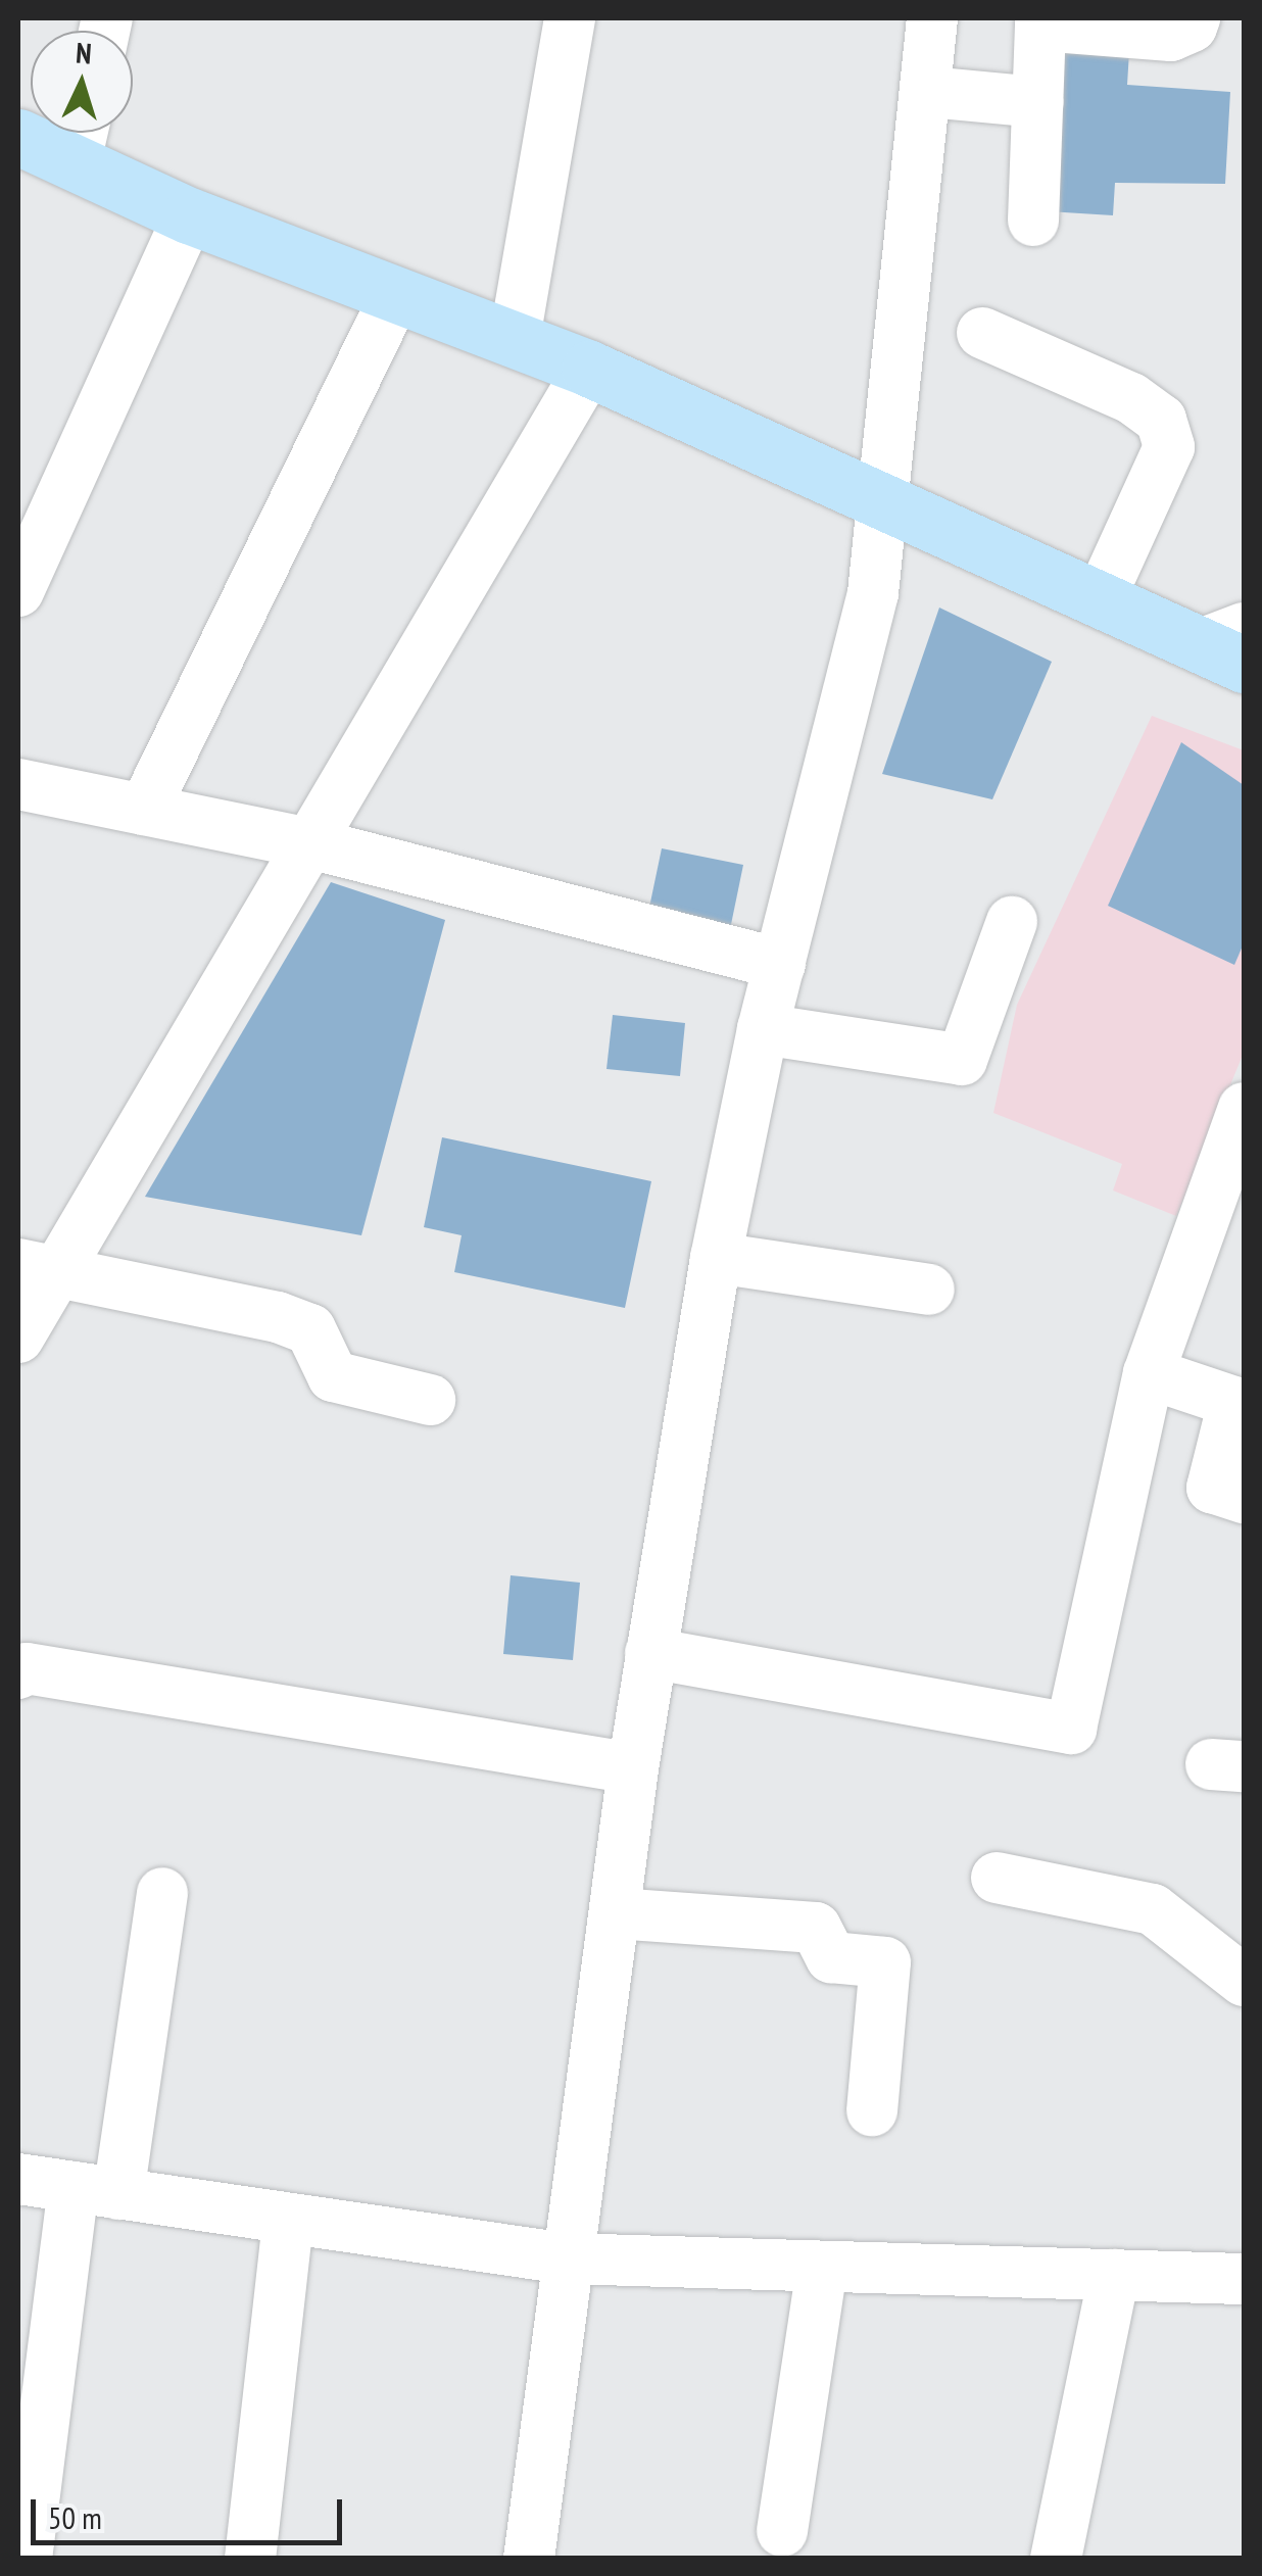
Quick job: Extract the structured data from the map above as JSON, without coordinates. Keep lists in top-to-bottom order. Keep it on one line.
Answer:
{"scale_bar":"50 m","north":"top"}
